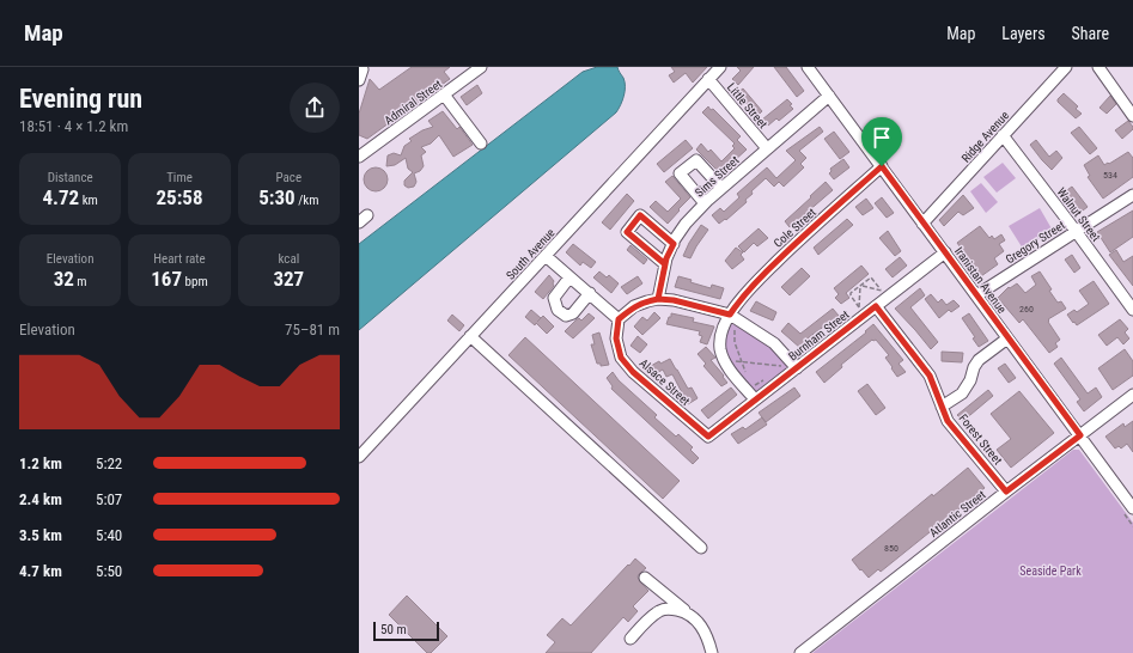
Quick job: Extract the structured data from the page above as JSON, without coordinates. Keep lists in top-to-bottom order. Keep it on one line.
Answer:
{"streets":{"street":["Admiral Street","Little Street","Ridge Avenue","Sims Street","Walnut Street","Cole Street","Gregory Street","South Avenue","Iranistan Avenue","Burnham Street","Alsace Street","Forest Street","Atlantic Street"]},"crossings":[["Little Street","Sims Street"],["Little Street","South Avenue"],["Ridge Avenue","Walnut Street"],["Ridge Avenue","Iranistan Avenue"],["Sims Street","Iranistan Avenue"],["Walnut Street","Gregory Street"],["Cole Street","Iranistan Avenue"],["Gregory Street","Iranistan Avenue"],["Iranistan Avenue","Burnham Street"],["Iranistan Avenue","Atlantic Street"],["Burnham Street","Alsace Street"],["Burnham Street","Forest Street"],["Forest Street","Atlantic Street"]],"parks":["Seaside Park"],"house_numbers":["534","260","850"],"scale_bar":"50 m","page":{"header":"Map","nav":["Map","Layers","Share"],"heading":["Evening run","18:51 · 4 × 1.2 km"],"stats":[["Distance","4.72 km"],["Time","25:58"],["Pace","5:30 /km"],["Elevation","32 m"],["Heart rate","167 bpm"],["kcal","327"]],"chart":["Elevation","75–81 m"],"list":[{"name":"1.2 km","note":"5:22"},{"name":"2.4 km","note":"5:07"},{"name":"3.5 km","note":"5:40"},{"name":"4.7 km","note":"5:50"}],"scale":"50 m"}}
